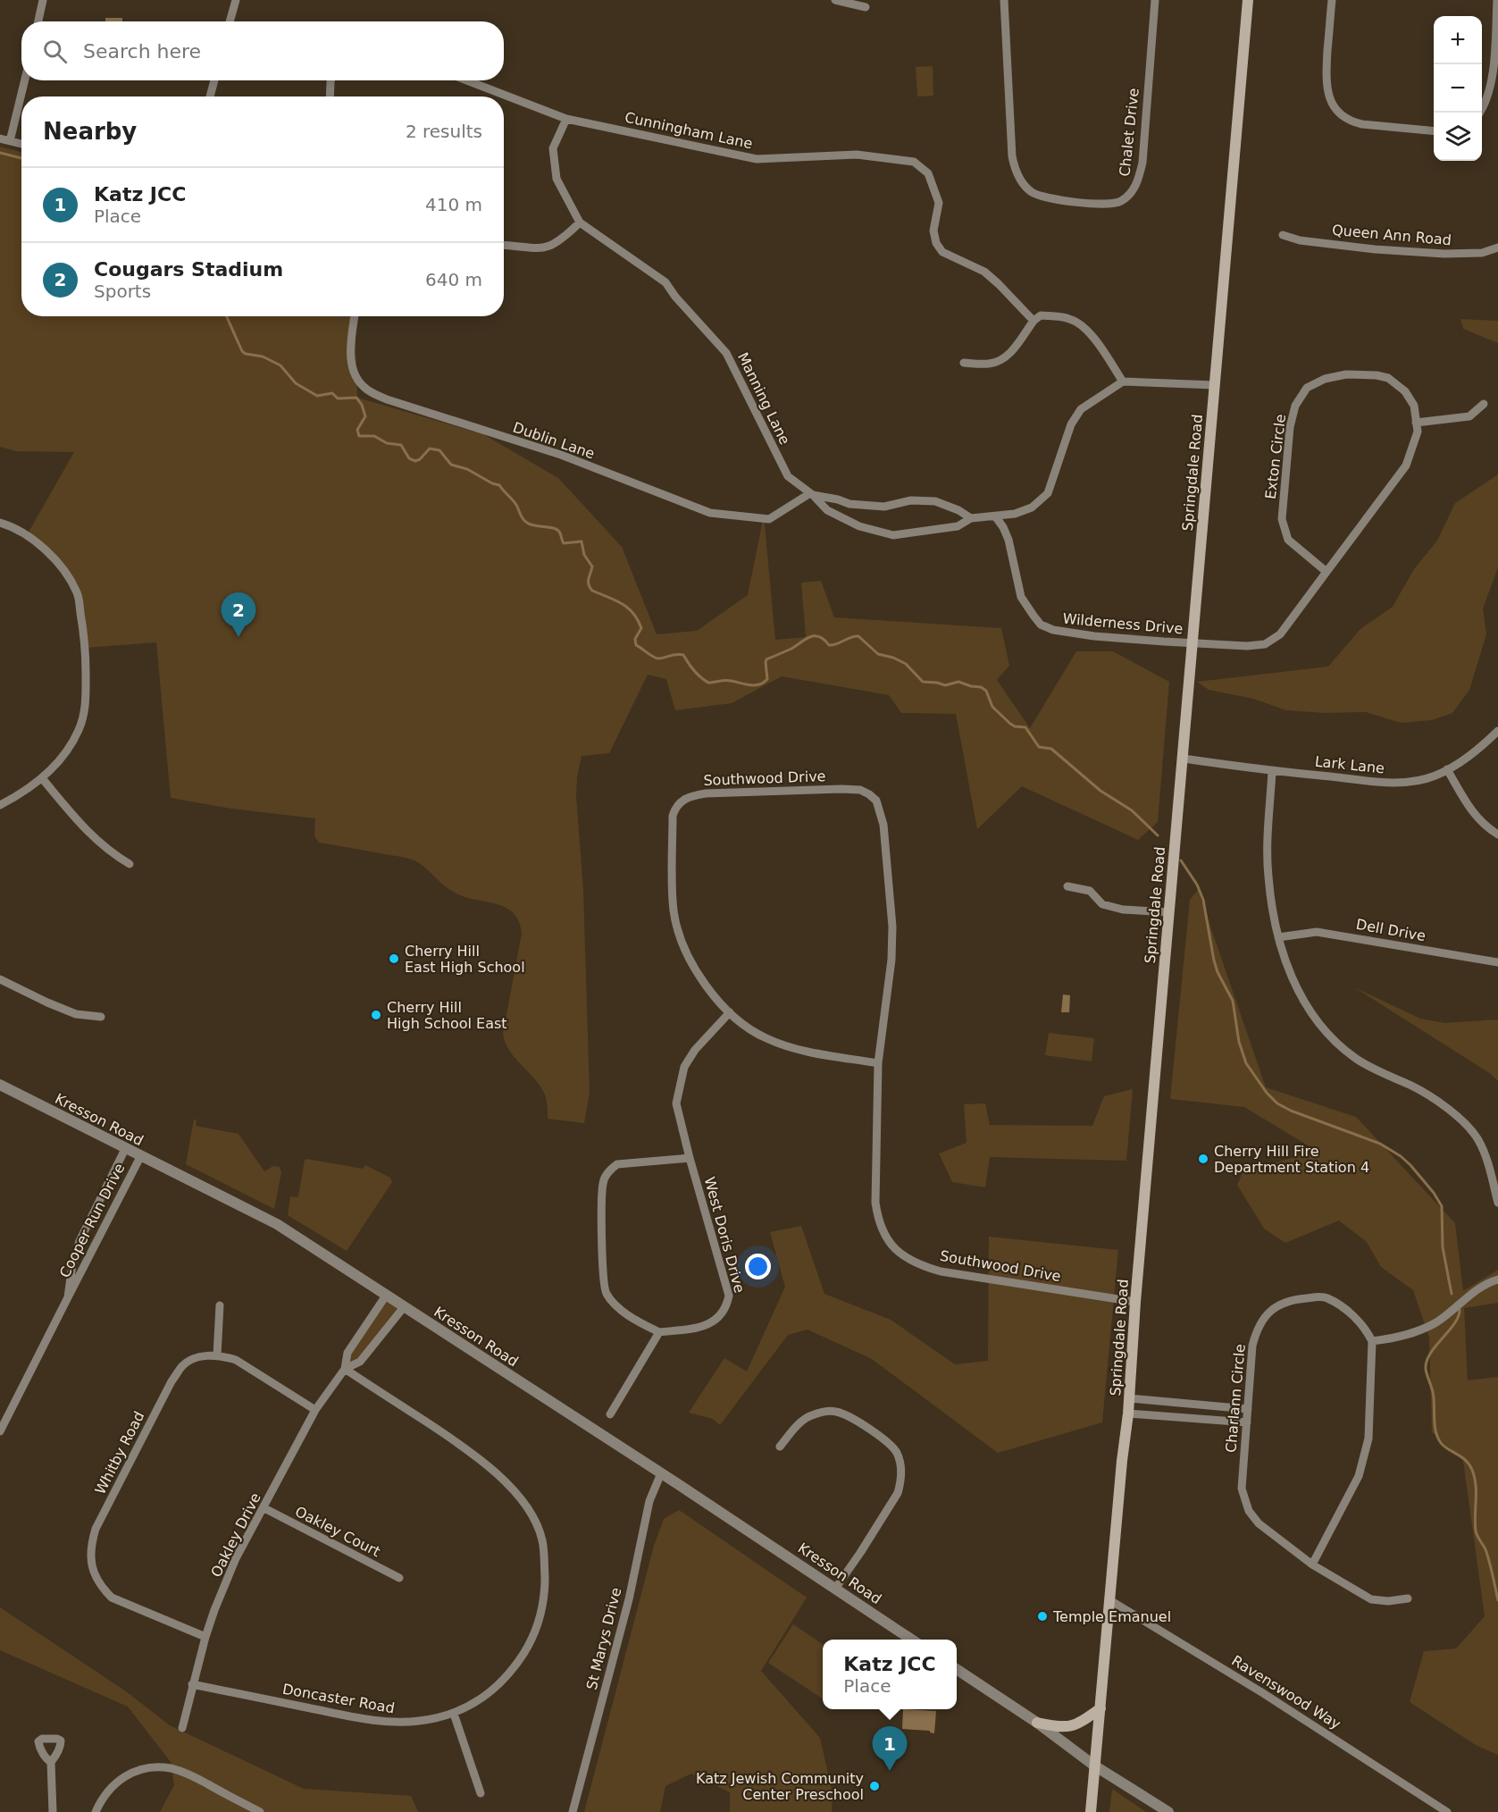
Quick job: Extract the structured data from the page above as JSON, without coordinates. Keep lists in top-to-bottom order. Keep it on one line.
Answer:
{"streets":{"main road":["Springdale Road"],"street":["Cunningham Lane","Chalet Drive","Queen Ann Road","Manning Lane","Dublin Lane","Exton Circle","Wilderness Drive","Lark Lane","Southwood Drive","Dell Drive","Kresson Road","Cooper Run Drive","West Doris Drive","Charlann Circle","Whitby Road","Oakley Court","Oakley Drive","St Marys Drive","Ravenswood Way","Doncaster Road"]},"crossings":[["Cunningham Lane","Manning Lane"],["Manning Lane","Dublin Lane"],["Manning Lane","Wilderness Drive"],["Exton Circle","Springdale Road"],["Exton Circle","Wilderness Drive"],["Springdale Road","Wilderness Drive"],["Springdale Road","Lark Lane"],["Springdale Road","Southwood Drive"],["Springdale Road","Ravenswood Way"],["Southwood Drive","West Doris Drive"],["Kresson Road","Cooper Run Drive"],["Kresson Road","St Marys Drive"],["Whitby Road","Oakley Drive"],["Oakley Court","Oakley Drive"],["Oakley Drive","Doncaster Road"]],"places":["Cherry Hill East High School","Cherry Hill High School East","Cherry Hill Fire Department Station 4","Temple Emanuel","Katz Jewish Community Center Preschool"],"page":{"map_buttons":["+","−"],"search":"Search here","heading":["Nearby","2 results"],"list":[{"mark":"1","name":"Katz JCC","note":"Place","value":"410 m"},{"mark":"2","name":"Cougars Stadium","note":"Sports","value":"640 m"}],"pins":["2","1"],"popup":["Katz JCC","Place"]}}
